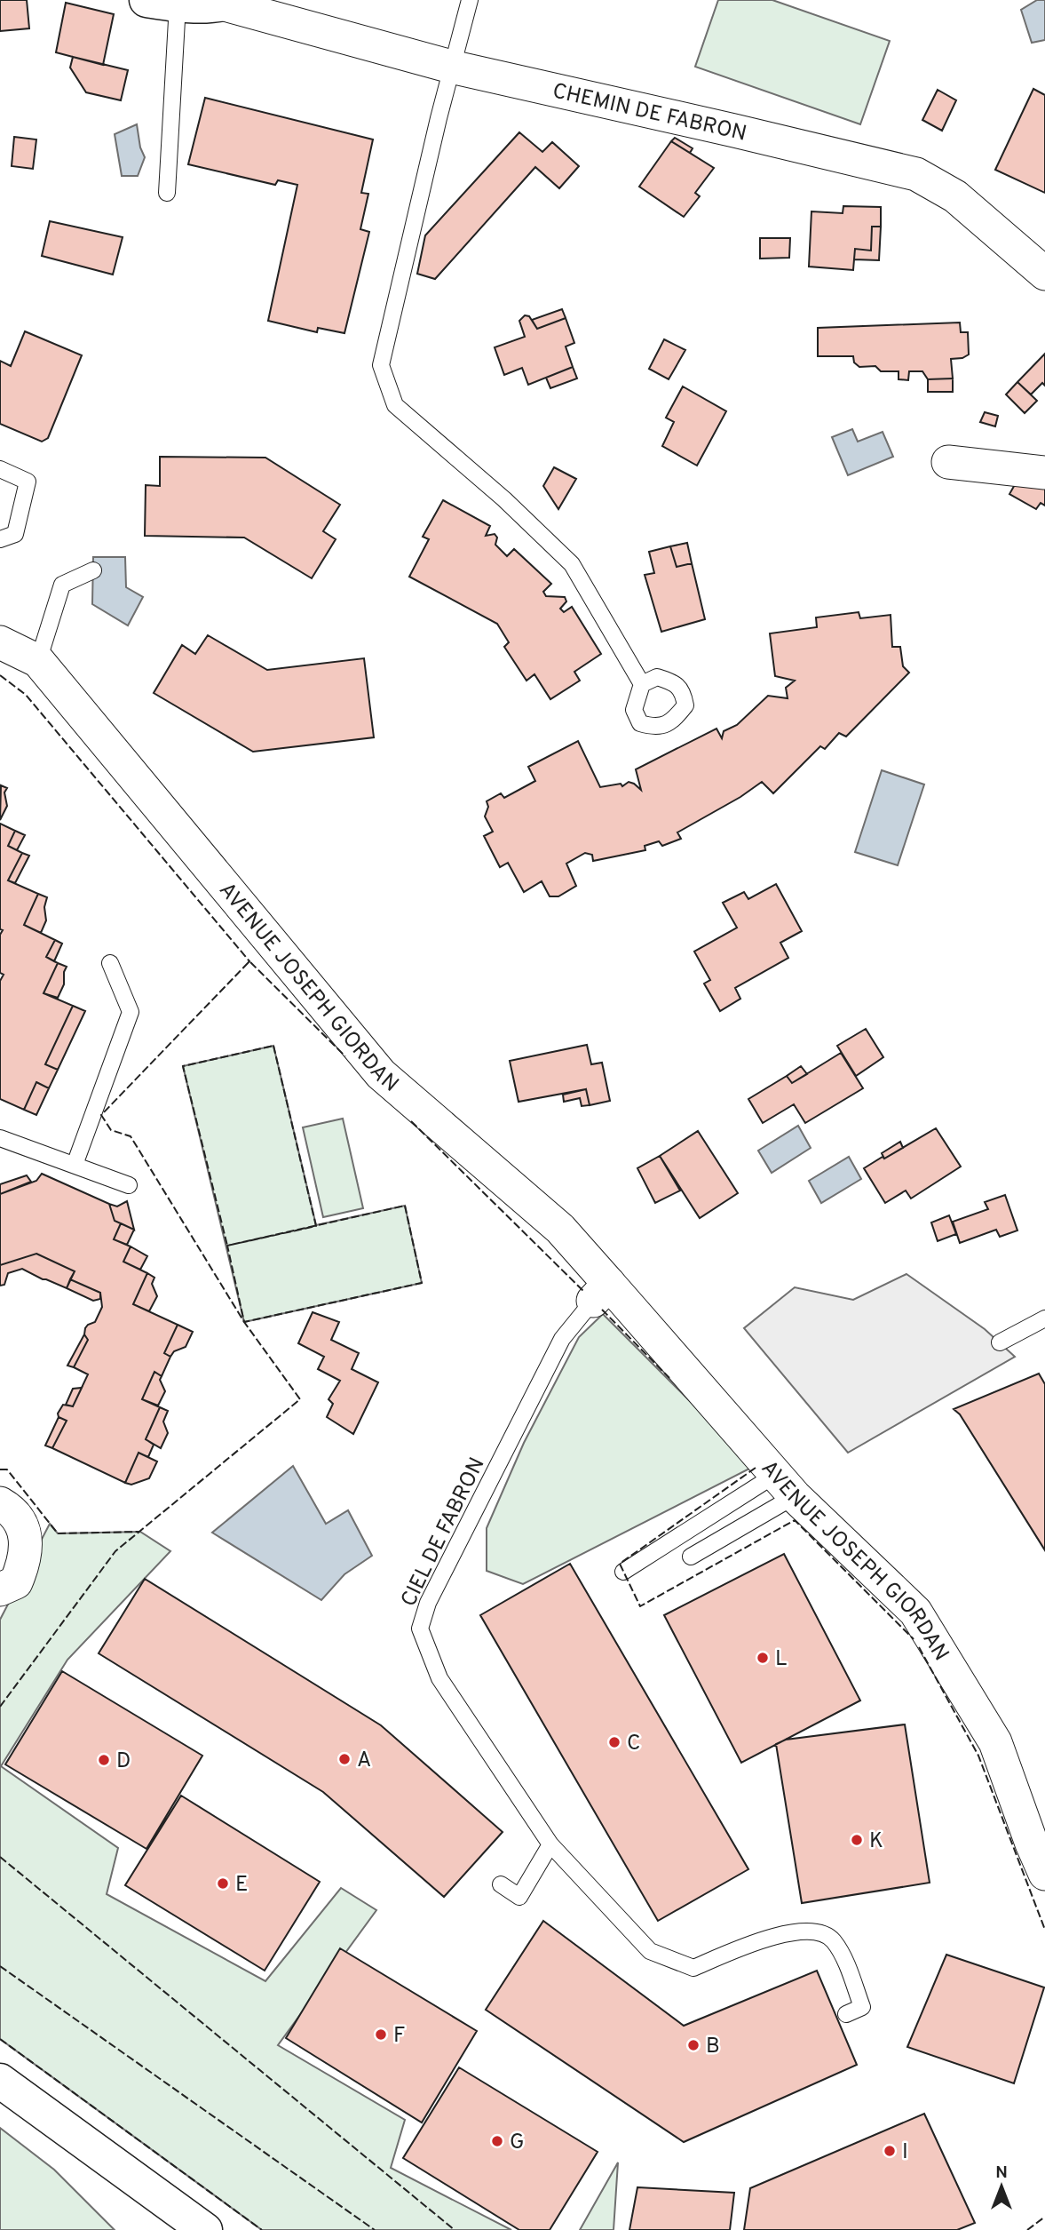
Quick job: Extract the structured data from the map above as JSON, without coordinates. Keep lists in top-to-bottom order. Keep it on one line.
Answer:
{"streets":{"street":["CHEMIN DE FABRON","AVENUE JOSEPH GIORDAN"],"lane":["CIEL DE FABRON"]},"crossings":[["AVENUE JOSEPH GIORDAN","CIEL DE FABRON"]],"places":["L","C","A","D","K","E","F","B","G","I"],"north":"top"}
